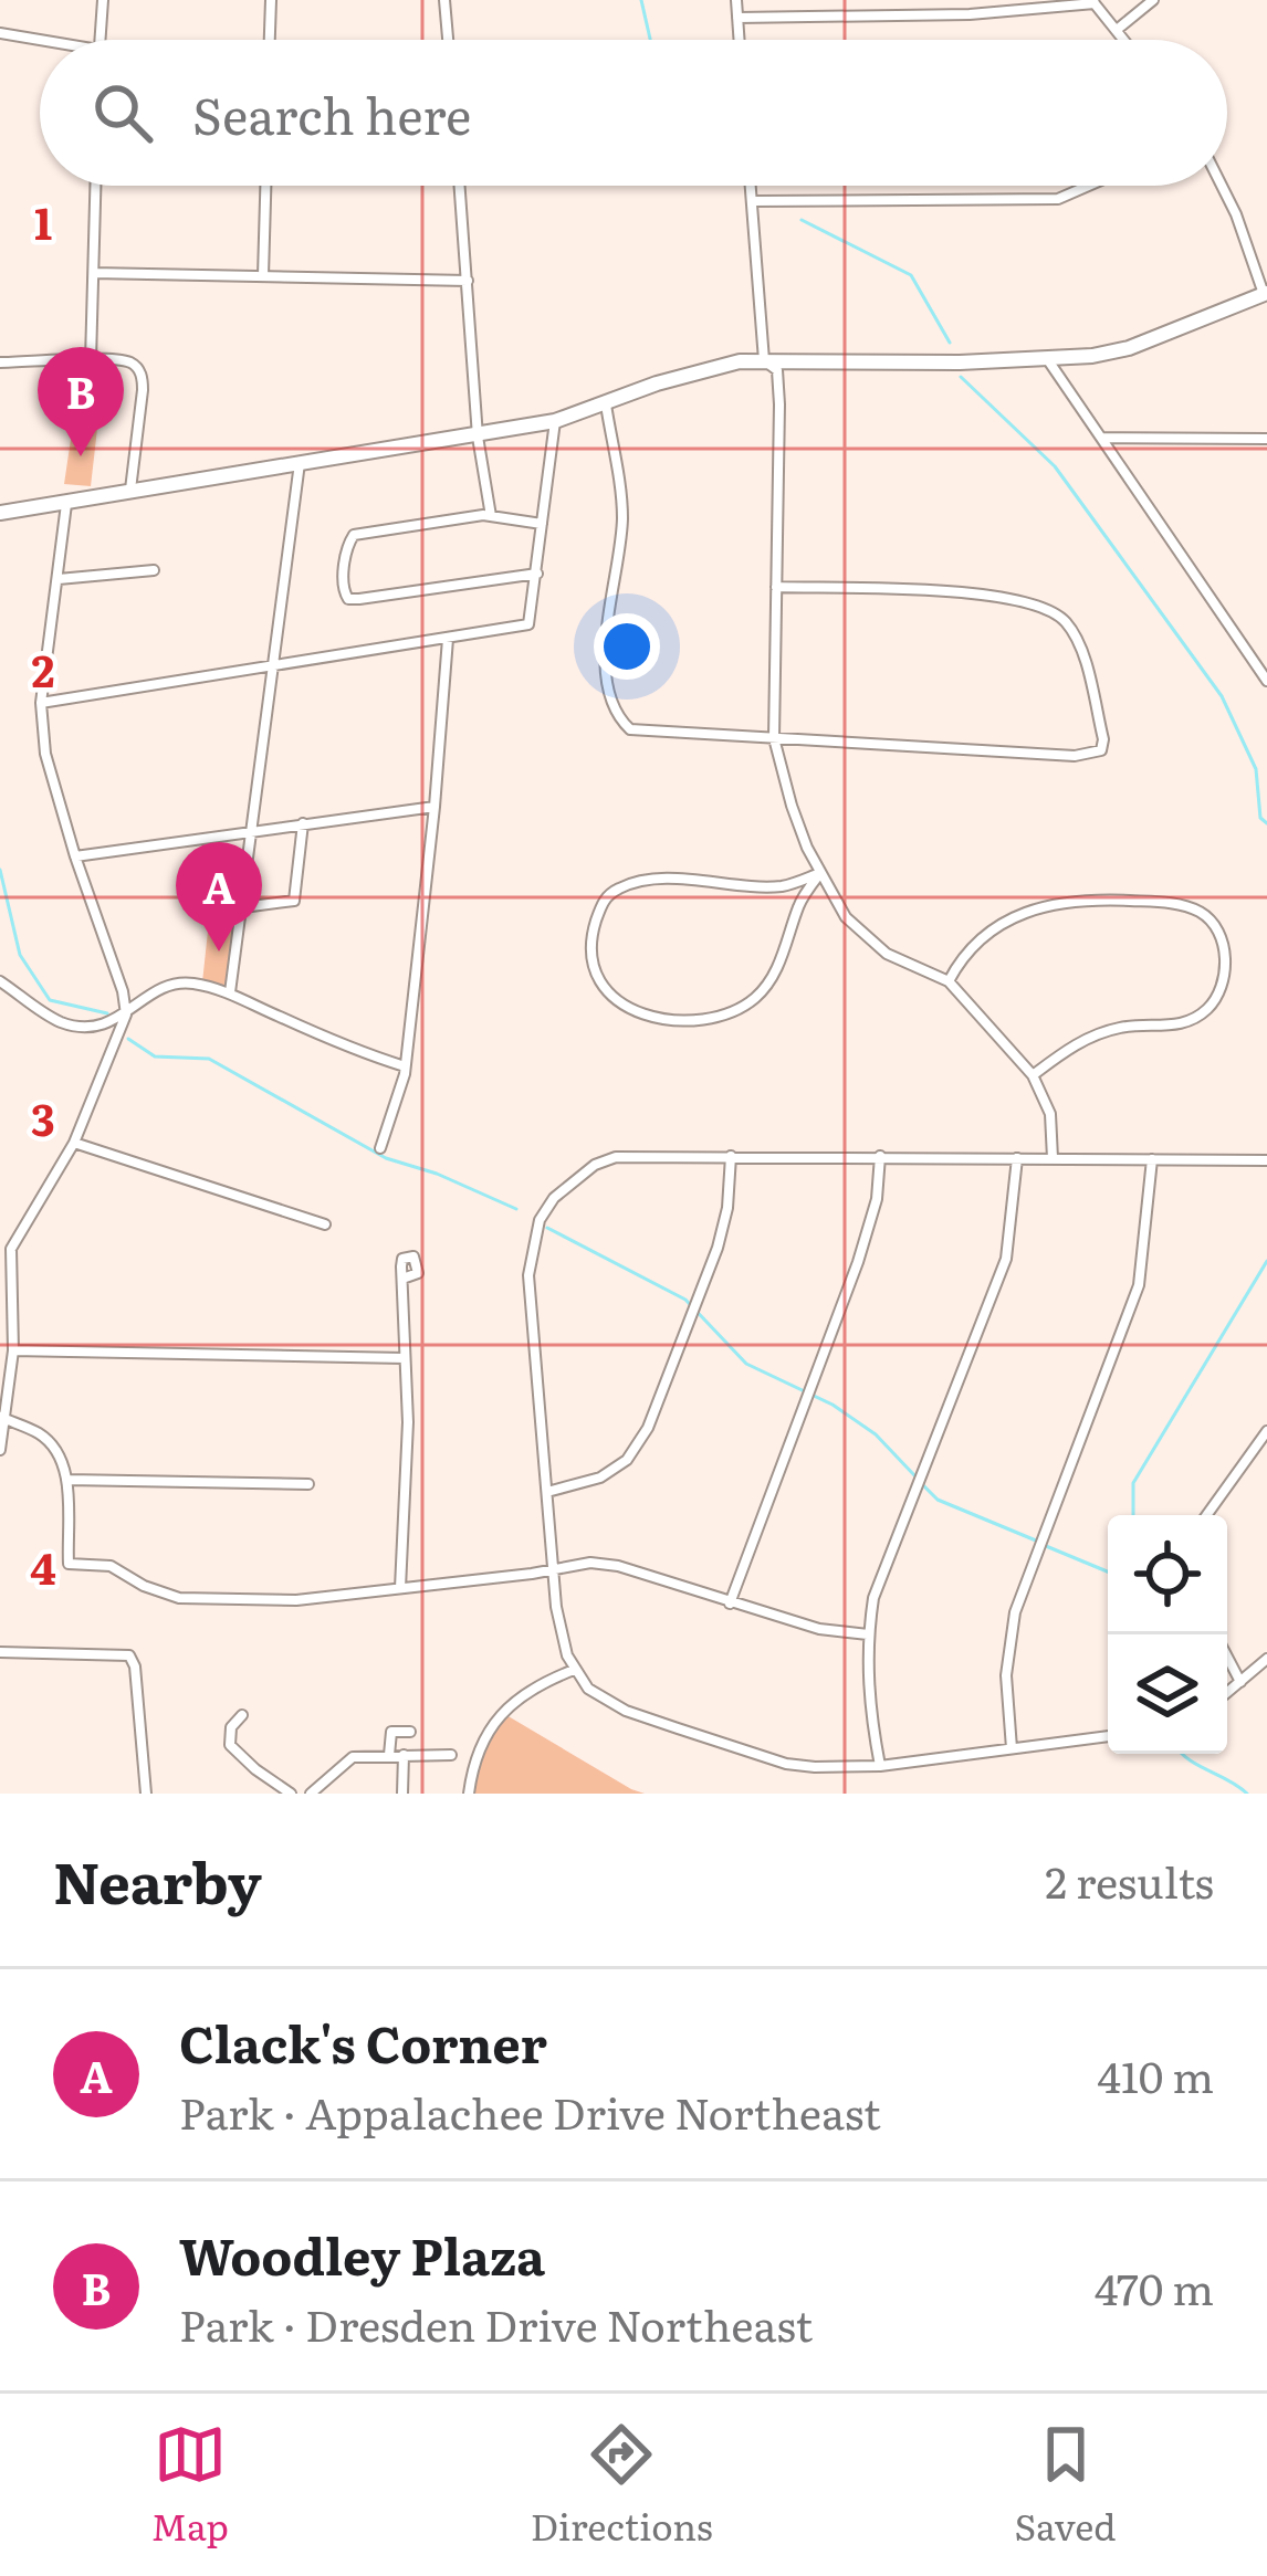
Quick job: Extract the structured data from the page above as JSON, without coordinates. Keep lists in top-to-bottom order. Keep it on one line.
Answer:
{"page":{"search":"Search here","pins":["B","A"],"heading":["Nearby","2 results"],"list":[{"mark":"A","name":"Clack's Corner","note":"Park · Appalachee Drive Northeast","value":"410 m"},{"mark":"B","name":"Woodley Plaza","note":"Park · Dresden Drive Northeast","value":"470 m"}],"nav":["Map","Directions","Saved"]},"grid":{"rows":["1","2","3","4"]}}
